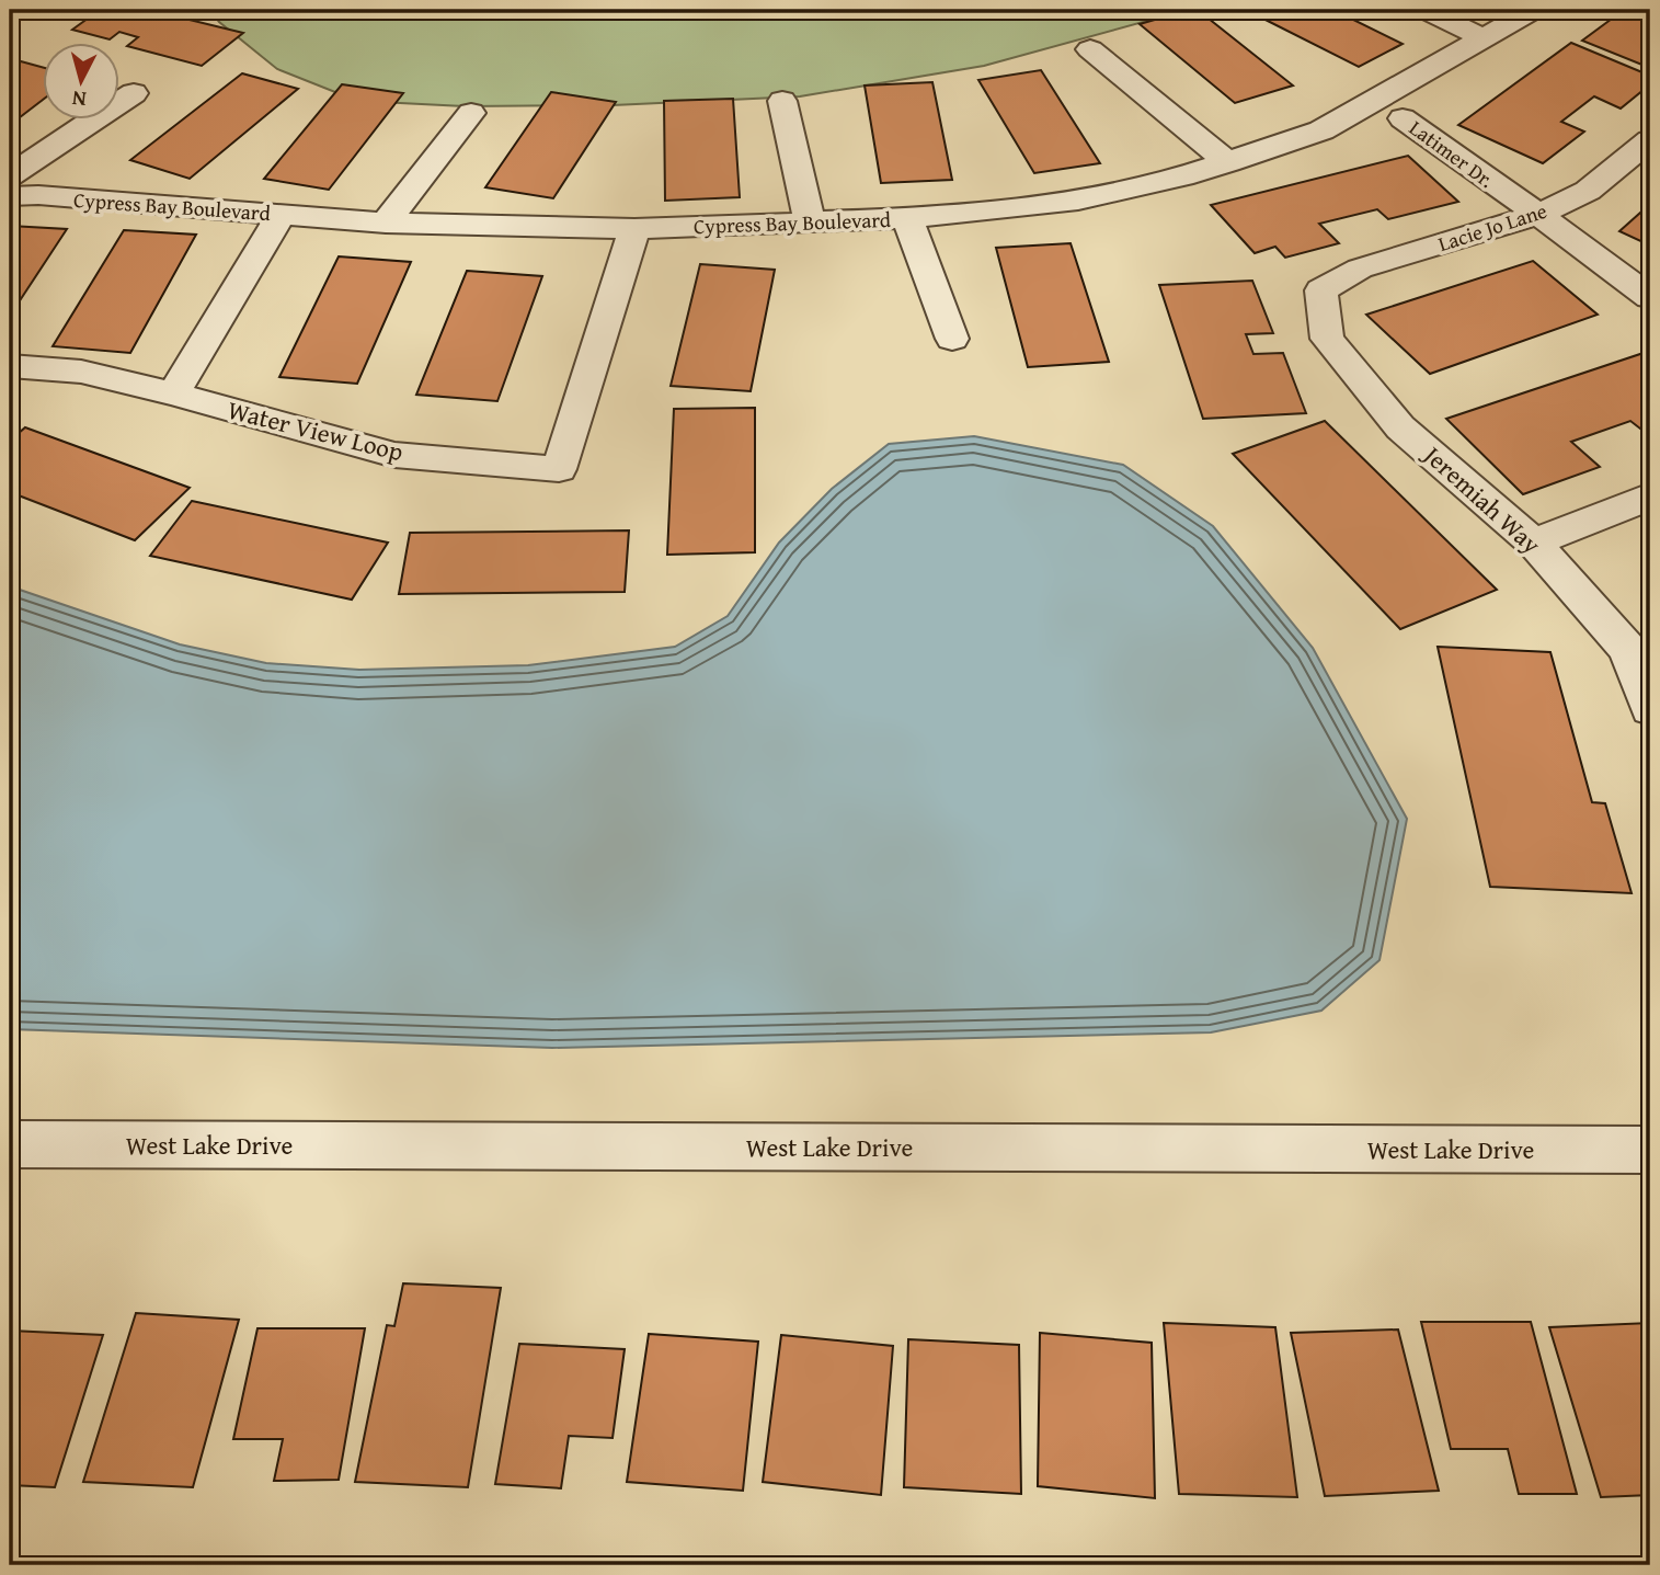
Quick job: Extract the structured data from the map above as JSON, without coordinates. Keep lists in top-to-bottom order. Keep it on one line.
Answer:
{"streets":{"street":["Latimer Dr.","Cypress Bay Boulevard","Lacie Jo Lane","Water View Loop","Jeremiah Way","West Lake Drive"]},"crossings":[["Latimer Dr.","Lacie Jo Lane"],["Cypress Bay Boulevard","Water View Loop"],["Lacie Jo Lane","Jeremiah Way"]],"north":"bottom"}
